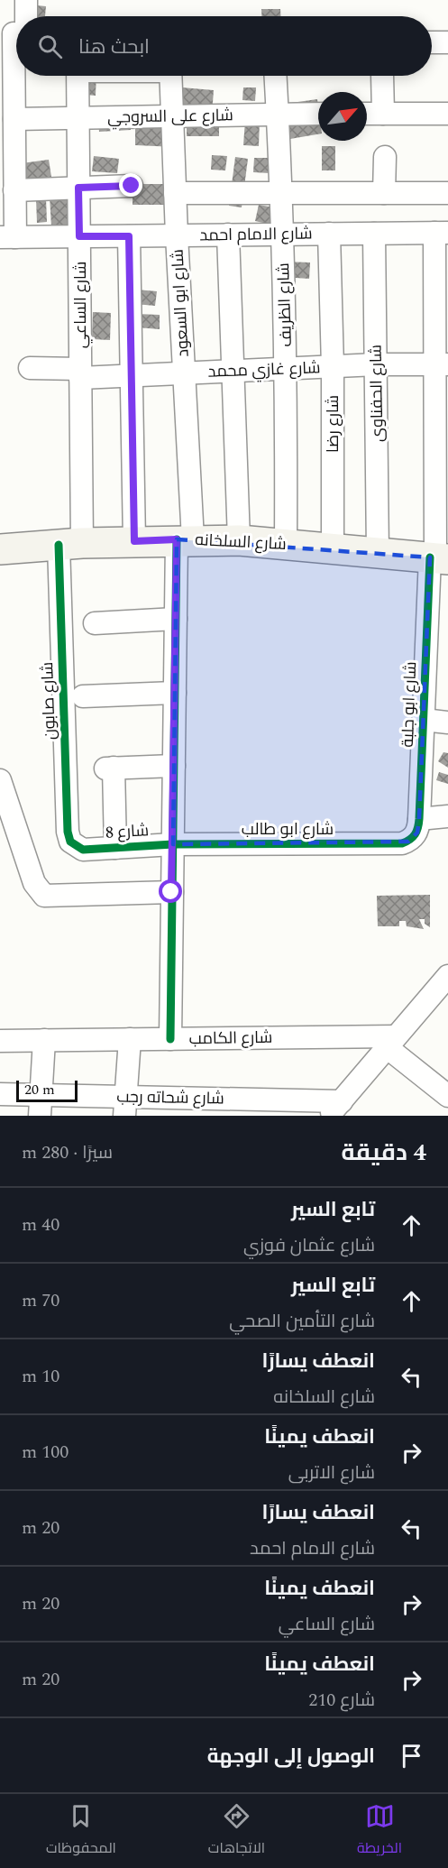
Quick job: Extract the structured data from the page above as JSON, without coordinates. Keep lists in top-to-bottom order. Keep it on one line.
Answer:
{"streets":{"street":["شارع على السروجي","شارع الامام احمد","شارع ابو السعود","شارع الساعي","شارع الظريف","شارع غازي محمد","شارع الحفناوى","شارع رضا","شارع السلخانه","شارع صابون","شارع ابو جلبة","شارع ابو طالب","شارع 8","شارع الكامب","شارع شحاته رجب"]},"crossings":[["شارع على السروجي","شارع ابو السعود"],["شارع على السروجي","شارع الساعي"],["شارع على السروجي","شارع الظريف"],["شارع الامام احمد","شارع ابو السعود"],["شارع الامام احمد","شارع الساعي"],["شارع الامام احمد","شارع الظريف"],["شارع الامام احمد","شارع الحفناوى"],["شارع الامام احمد","شارع رضا"],["شارع الامام احمد","شارع ابو جلبة"],["شارع ابو السعود","شارع غازي محمد"],["شارع ابو السعود","شارع السلخانه"],["شارع ابو السعود","شارع ابو طالب"],["شارع ابو السعود","شارع 8"],["شارع ابو السعود","شارع الكامب"],["شارع الساعي","شارع غازي محمد"],["شارع الساعي","شارع السلخانه"],["شارع الساعي","شارع صابون"],["شارع الظريف","شارع غازي محمد"],["شارع الظريف","شارع السلخانه"],["شارع غازي محمد","شارع الحفناوى"],["شارع غازي محمد","شارع رضا"],["شارع غازي محمد","شارع ابو جلبة"],["شارع الحفناوى","شارع السلخانه"],["شارع رضا","شارع السلخانه"],["شارع السلخانه","شارع صابون"],["شارع السلخانه","شارع ابو جلبة"],["شارع صابون","شارع 8"],["شارع ابو جلبة","شارع ابو طالب"],["شارع ابو طالب","شارع 8"]],"scale_bar":"20 m","north":"top right","page":{"search":"ابحث هنا","scale":"20 m","heading":["4 دقيقة","سيرًا · 280 m"],"list":[["تابع السير","شارع عثمان فوزي","40 m"],["تابع السير","شارع التأمين الصحي","70 m"],["انعطف يسارًا","شارع السلخانه","10 m"],["انعطف يمينًا","شارع الاتربى","100 m"],["انعطف يسارًا","شارع الامام احمد","20 m"],["انعطف يمينًا","شارع الساعي","20 m"],["انعطف يمينًا","شارع 210","20 m"],"الوصول إلى الوجهة"],"nav":["الخريطة","الاتجاهات","المحفوظات"]}}
